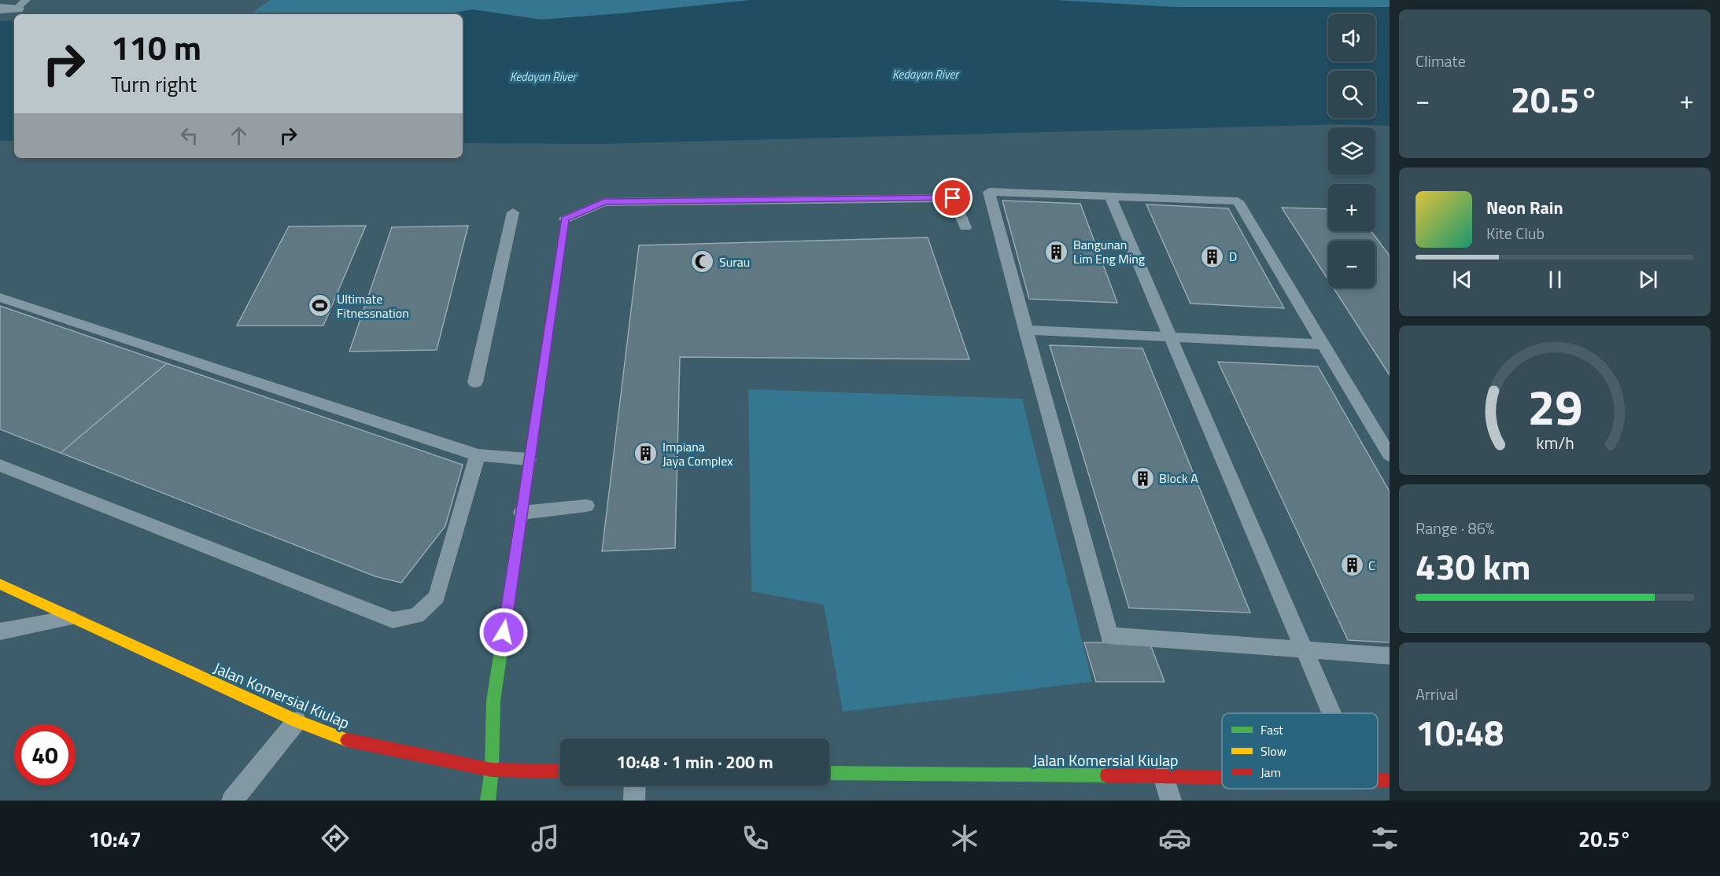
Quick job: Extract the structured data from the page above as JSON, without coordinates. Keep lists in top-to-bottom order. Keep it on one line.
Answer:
{"streets":{"street":["Jalan Komersial Kiulap"]},"water":["Kedayan River"],"places":{"building":["Bangunan Lim Eng Ming","D","Impiana Jaya Complex","Block A","C"],"mosque":["Surau"],"sports":["Ultimate Fitnessnation"]},"legend":["Fast","Slow","Jam"],"page":{"tile":["Climate",["Range · 86%","430 km"],["Arrival","10:48"]],"map_buttons":["+","−"],"turn":["110 m","Turn right"],"heat":["−","20.5°","+"],"song":["Neon Rain","Kite Club"],"limit":"40","trip":"10:48 · 1 min · 200 m","tabs":["10:47","20.5°"],"gauge":["29","km/h"]}}
